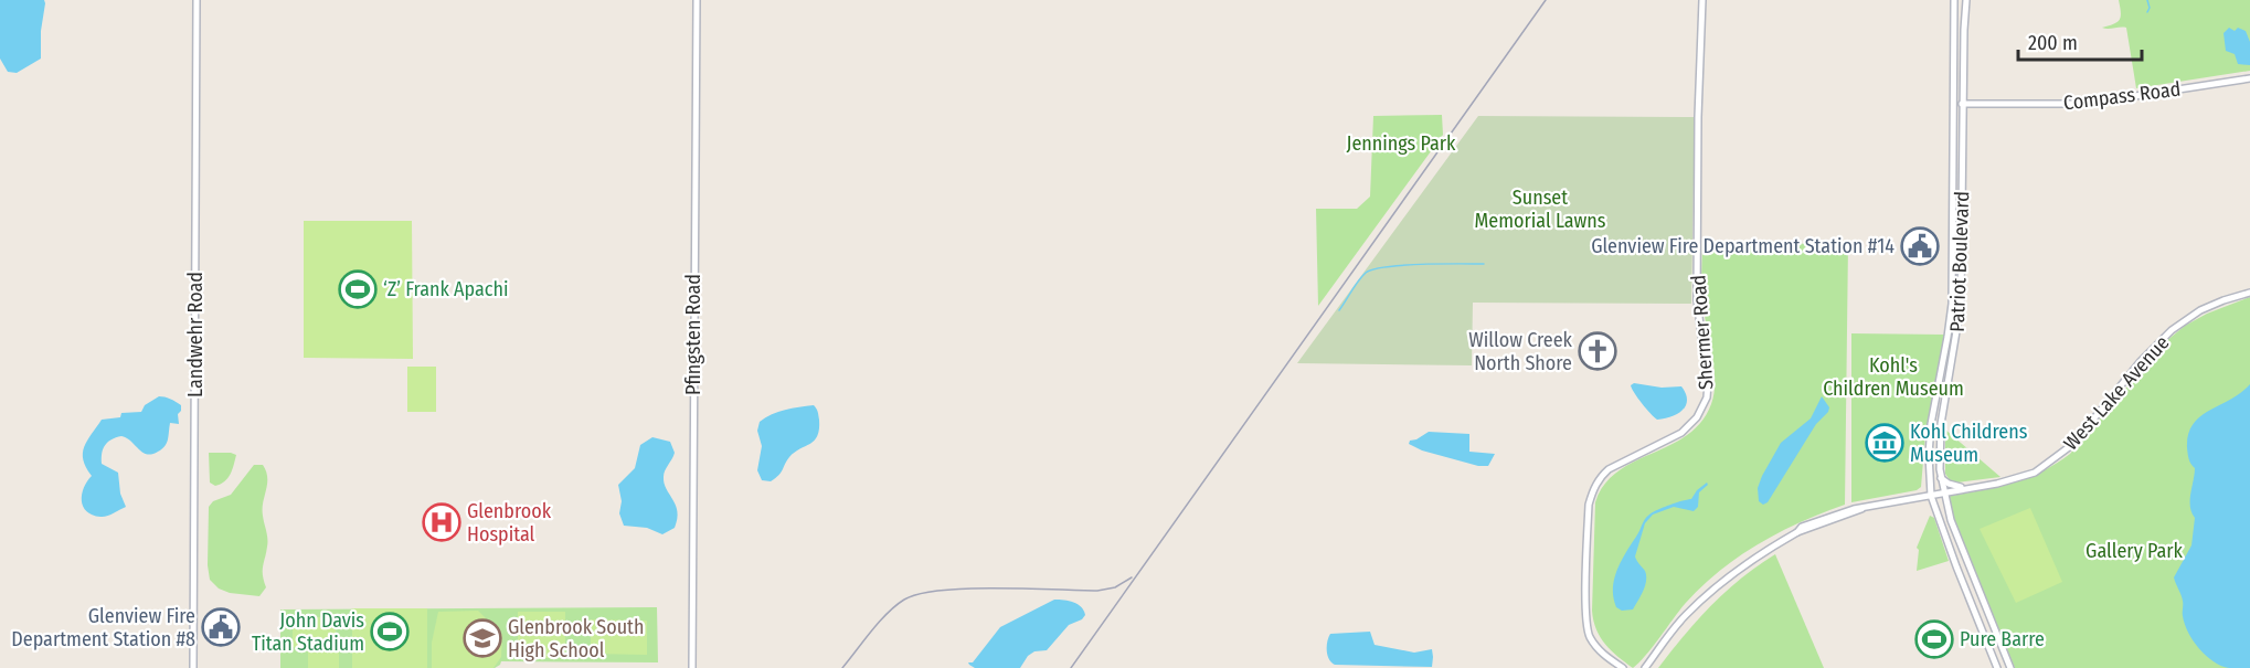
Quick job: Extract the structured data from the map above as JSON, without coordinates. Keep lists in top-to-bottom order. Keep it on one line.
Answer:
{"streets":{"main road":["Compass Road","Patriot Boulevard","Shermer Road","Landwehr Road","Pfingsten Road","West Lake Avenue"]},"crossings":[["Compass Road","Patriot Boulevard"],["Patriot Boulevard","West Lake Avenue"]],"parks":["Jennings Park","Sunset Memorial Lawns","Kohl's Children Museum","Gallery Park"],"places":{"public building":["Glenview Fire Department Station #14","Glenview Fire Department Station #8"],"sports":["‘Z’ Frank Apachi","John Davis Titan Stadium","Pure Barre"],"church":["Willow Creek North Shore"],"museum":["Kohl Childrens Museum"],"hospital":["Glenbrook Hospital"],"school or university":["Glenbrook South High School"]},"scale_bar":"200 m"}
